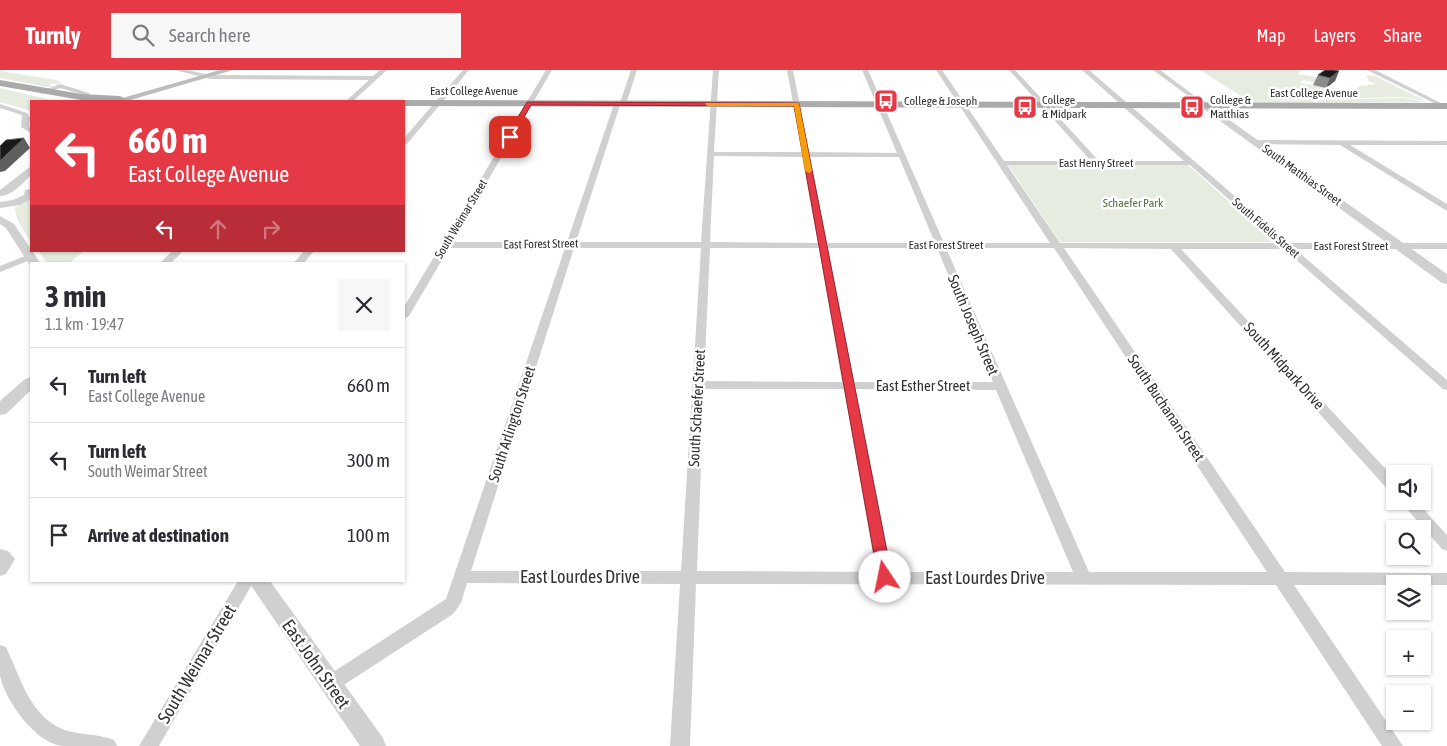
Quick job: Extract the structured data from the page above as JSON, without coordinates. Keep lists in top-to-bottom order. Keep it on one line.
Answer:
{"streets":{"main road":["East College Avenue"],"street":["East Henry Street","South Matthias Street","South Weimar Street","South Fidelis Street","East Forest Street","South Joseph Street","South Midpark Drive","East Esther Street","South Schaefer Street","South Buchanan Street","South Arlington Street","East Lourdes Drive","East John Street"]},"crossings":[["East College Avenue","South Matthias Street"],["East College Avenue","South Weimar Street"],["East College Avenue","South Fidelis Street"],["East College Avenue","South Joseph Street"],["East College Avenue","South Schaefer Street"],["East College Avenue","South Buchanan Street"],["East College Avenue","South Arlington Street"],["East Henry Street","South Fidelis Street"],["East Henry Street","South Buchanan Street"],["South Matthias Street","East Forest Street"],["South Weimar Street","East Forest Street"],["South Fidelis Street","East Forest Street"],["East Forest Street","South Joseph Street"],["East Forest Street","South Midpark Drive"],["East Forest Street","South Schaefer Street"],["East Forest Street","South Buchanan Street"],["East Forest Street","South Arlington Street"],["South Joseph Street","East Esther Street"],["South Joseph Street","East Lourdes Drive"],["East Esther Street","South Schaefer Street"],["South Schaefer Street","East Lourdes Drive"],["South Buchanan Street","East Lourdes Drive"],["South Arlington Street","East Lourdes Drive"],["South Arlington Street","East John Street"]],"parks":["Schaefer Park"],"places":{"bus stop":["College & Joseph","College & Midpark","College & Matthias"]},"page":{"header":"Turnly","search":"Search here","nav":["Map","Layers","Share"],"turn":["660 m","East College Avenue"],"heading":["3 min","1.1 km · 19:47"],"list":[{"name":"Turn left","note":"East College Avenue","value":"660 m"},{"name":"Turn left","note":"South Weimar Street","value":"300 m"},{"name":"Arrive at destination","value":"100 m"}],"map_buttons":["+","−"]}}
